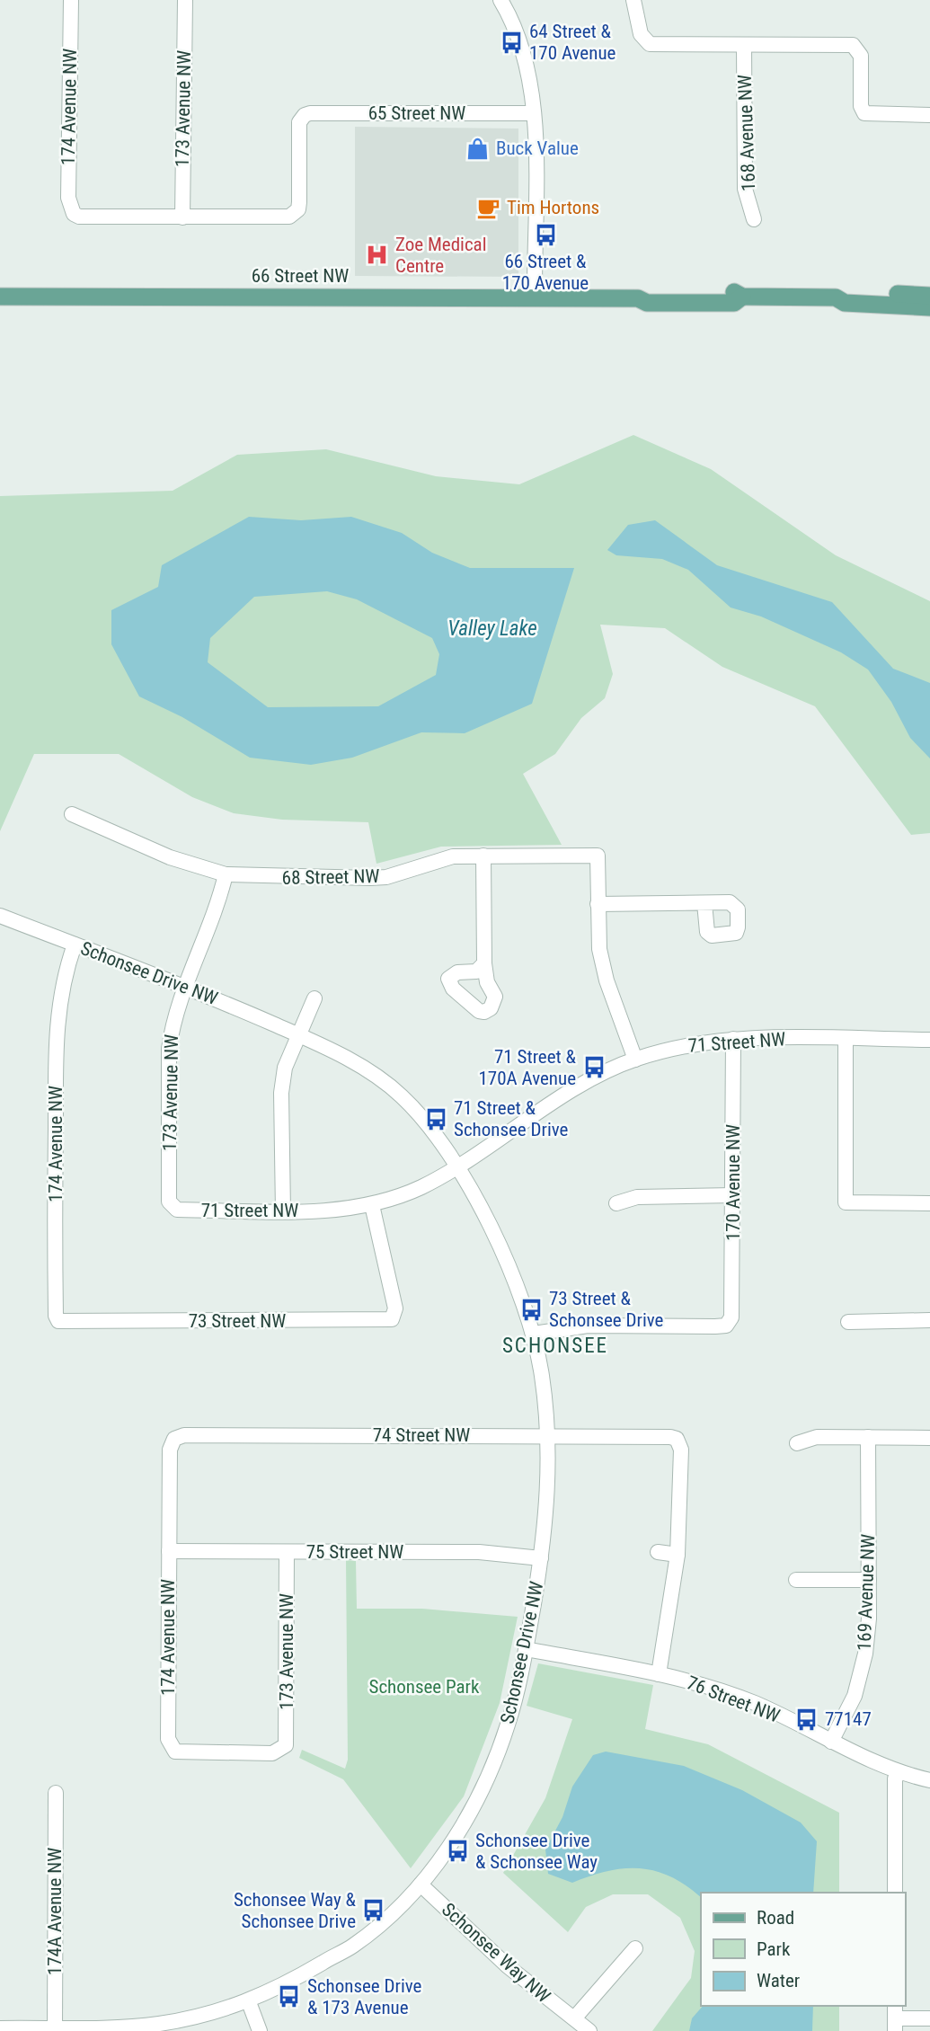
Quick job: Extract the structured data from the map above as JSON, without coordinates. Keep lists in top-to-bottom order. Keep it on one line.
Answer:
{"streets":{"main road":["66 Street NW"],"street":["174 Avenue NW","173 Avenue NW","65 Street NW","168 Avenue NW","68 Street NW","Schonsee Drive NW","71 Street NW","170 Avenue NW","73 Street NW","74 Street NW","75 Street NW","169 Avenue NW","76 Street NW","174A Avenue NW","Schonsee Way NW"]},"crossings":[["174 Avenue NW","173 Avenue NW"],["174 Avenue NW","65 Street NW"],["174 Avenue NW","Schonsee Drive NW"],["174 Avenue NW","73 Street NW"],["174 Avenue NW","74 Street NW"],["174 Avenue NW","75 Street NW"],["173 Avenue NW","65 Street NW"],["173 Avenue NW","68 Street NW"],["173 Avenue NW","Schonsee Drive NW"],["173 Avenue NW","71 Street NW"],["173 Avenue NW","75 Street NW"],["Schonsee Drive NW","71 Street NW"],["Schonsee Drive NW","170 Avenue NW"],["Schonsee Drive NW","74 Street NW"],["Schonsee Drive NW","75 Street NW"],["Schonsee Drive NW","76 Street NW"],["Schonsee Drive NW","174A Avenue NW"],["Schonsee Drive NW","Schonsee Way NW"],["71 Street NW","170 Avenue NW"],["71 Street NW","73 Street NW"],["169 Avenue NW","76 Street NW"]],"districts":["SCHONSEE"],"water":["Valley Lake"],"parks":["Schonsee Park"],"places":{"bus stop":["64 Street & 170 Avenue","66 Street & 170 Avenue","71 Street & 170A Avenue","71 Street & Schonsee Drive","73 Street & Schonsee Drive","77147","Schonsee Drive & Schonsee Way","Schonsee Way & Schonsee Drive","Schonsee Drive & 173 Avenue"],"shop":["Buck Value"],"cafe":["Tim Hortons"],"hospital":["Zoe Medical Centre"]},"legend":["Road","Park","Water"]}
